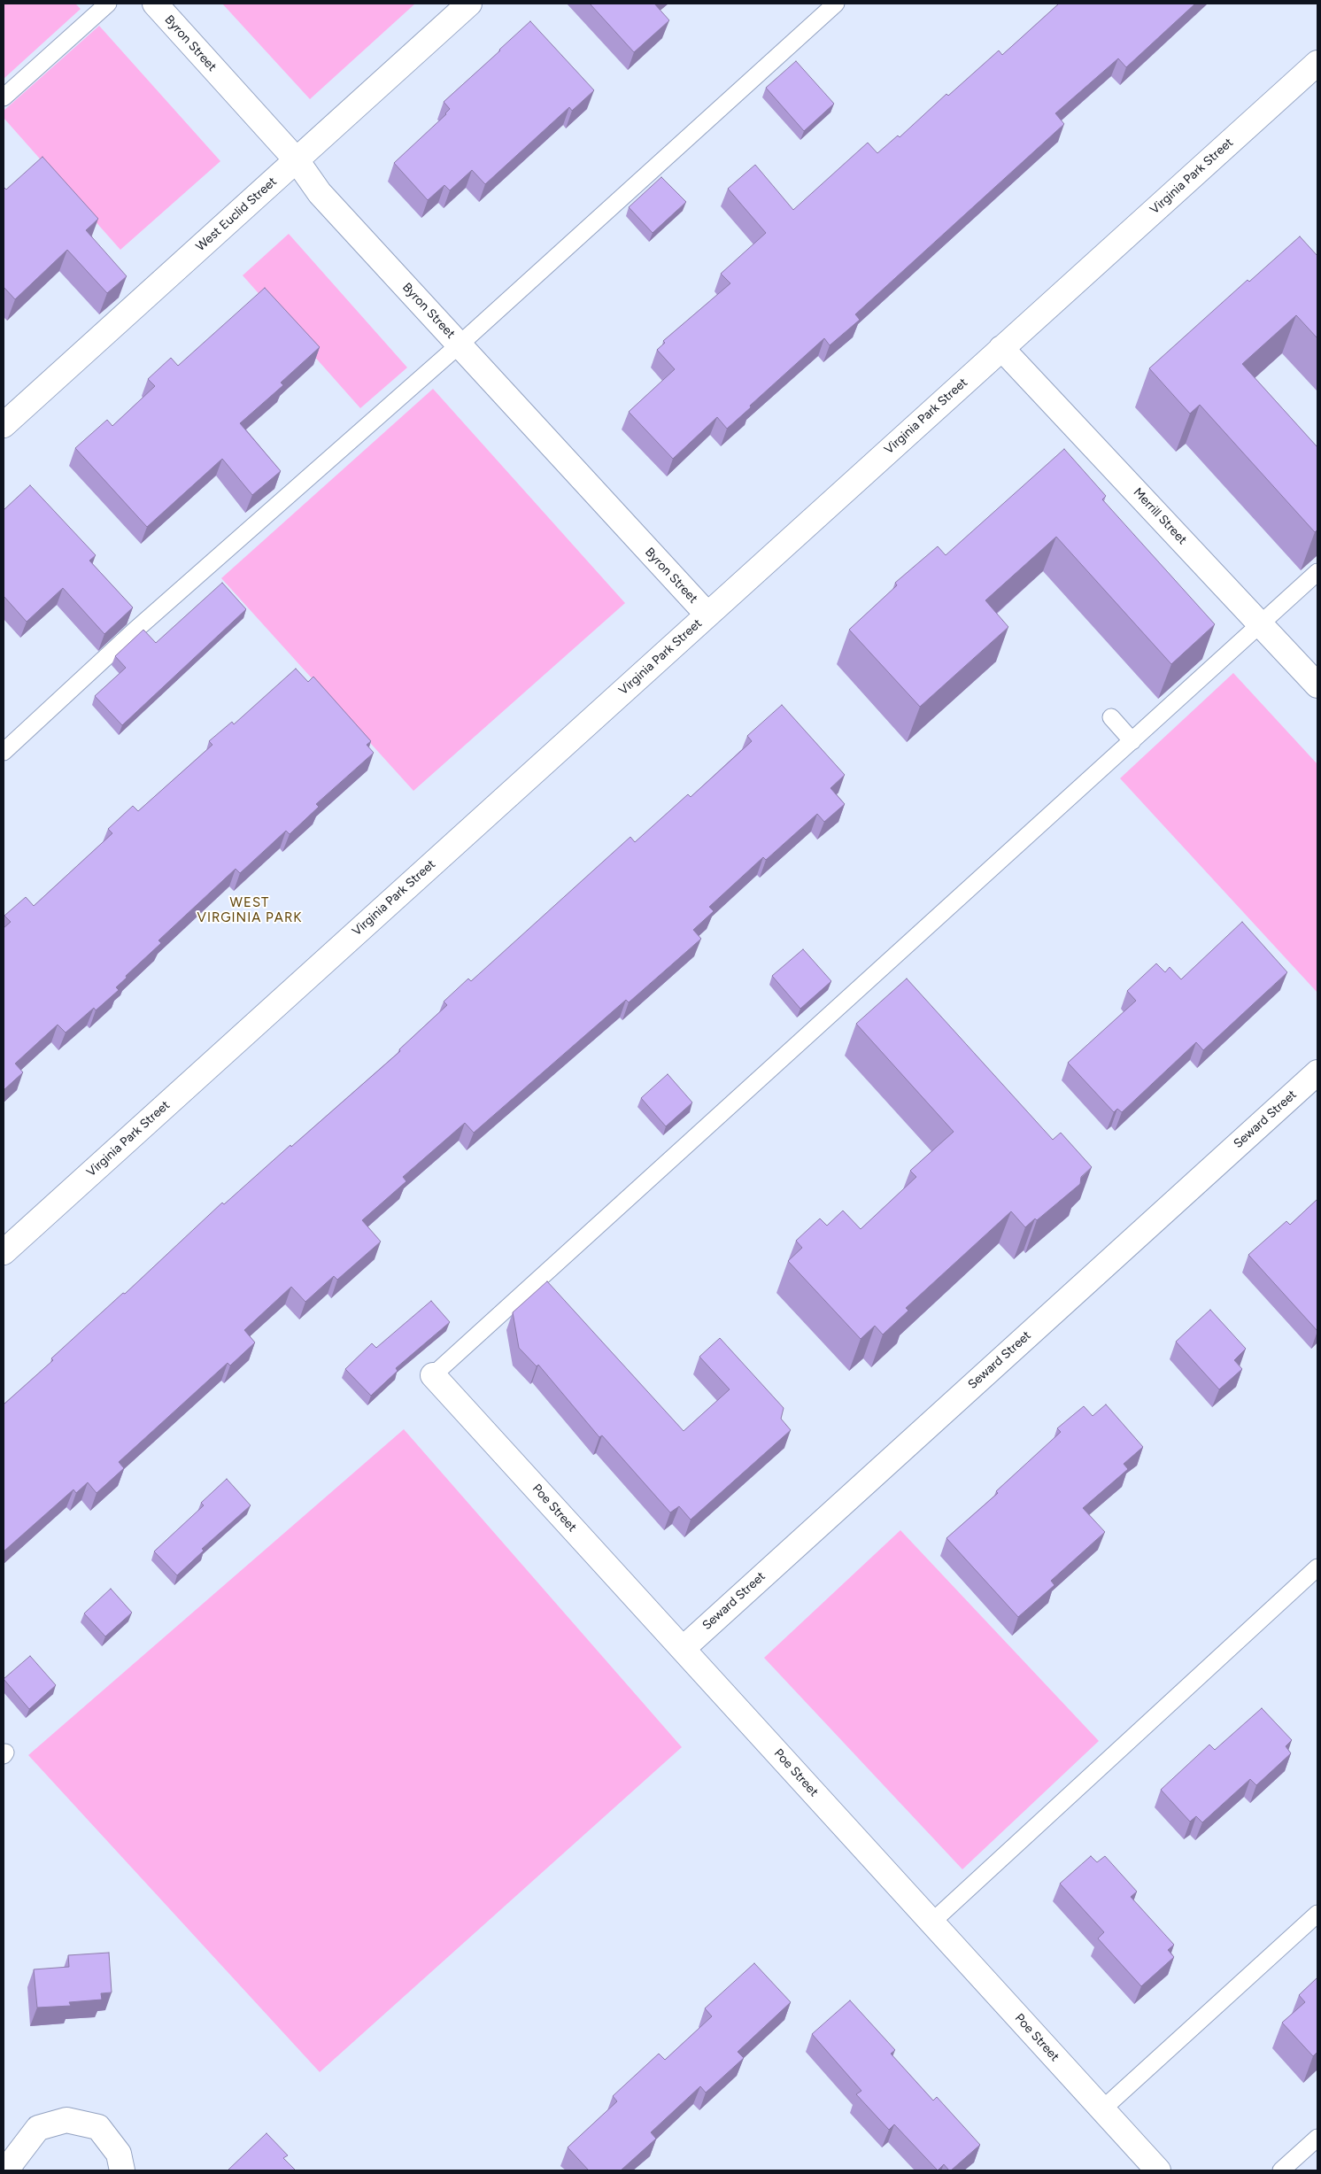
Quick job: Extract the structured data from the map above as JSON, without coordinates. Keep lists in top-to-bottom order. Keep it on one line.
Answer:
{"streets":{"street":["Byron Street","Virginia Park Street","West Euclid Street","Merrill Street","Seward Street","Poe Street"]},"crossings":[["Byron Street","Virginia Park Street"],["Byron Street","West Euclid Street"],["Virginia Park Street","Merrill Street"],["Seward Street","Poe Street"]],"districts":["WEST VIRGINIA PARK"]}
